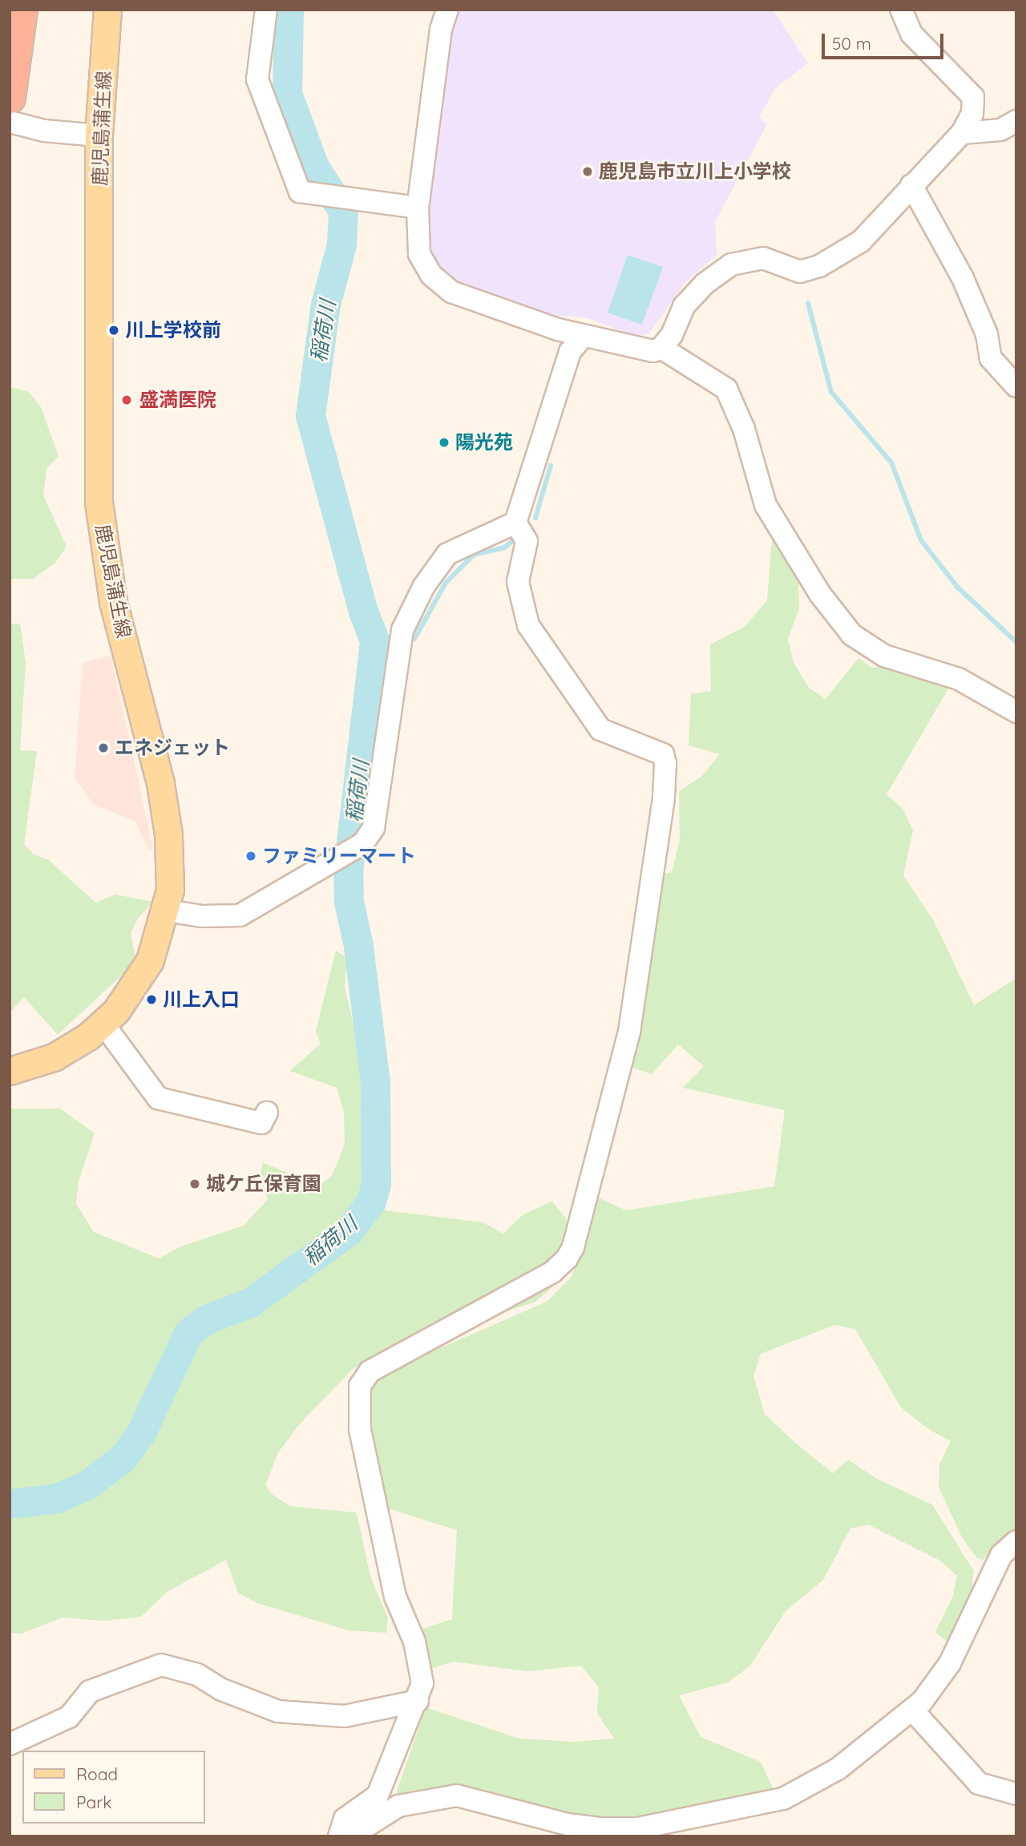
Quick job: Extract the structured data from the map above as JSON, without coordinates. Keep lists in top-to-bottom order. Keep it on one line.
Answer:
{"streets":{"main road":["鹿児島蒲生線"]},"water":["稲荷川"],"places":["鹿児島市立川上小学校","川上学校前","盛満医院","陽光苑","エネジェット","ファミリーマート","川上入口","城ケ丘保育園"],"legend":["Road","Park"],"scale_bar":"50 m"}
